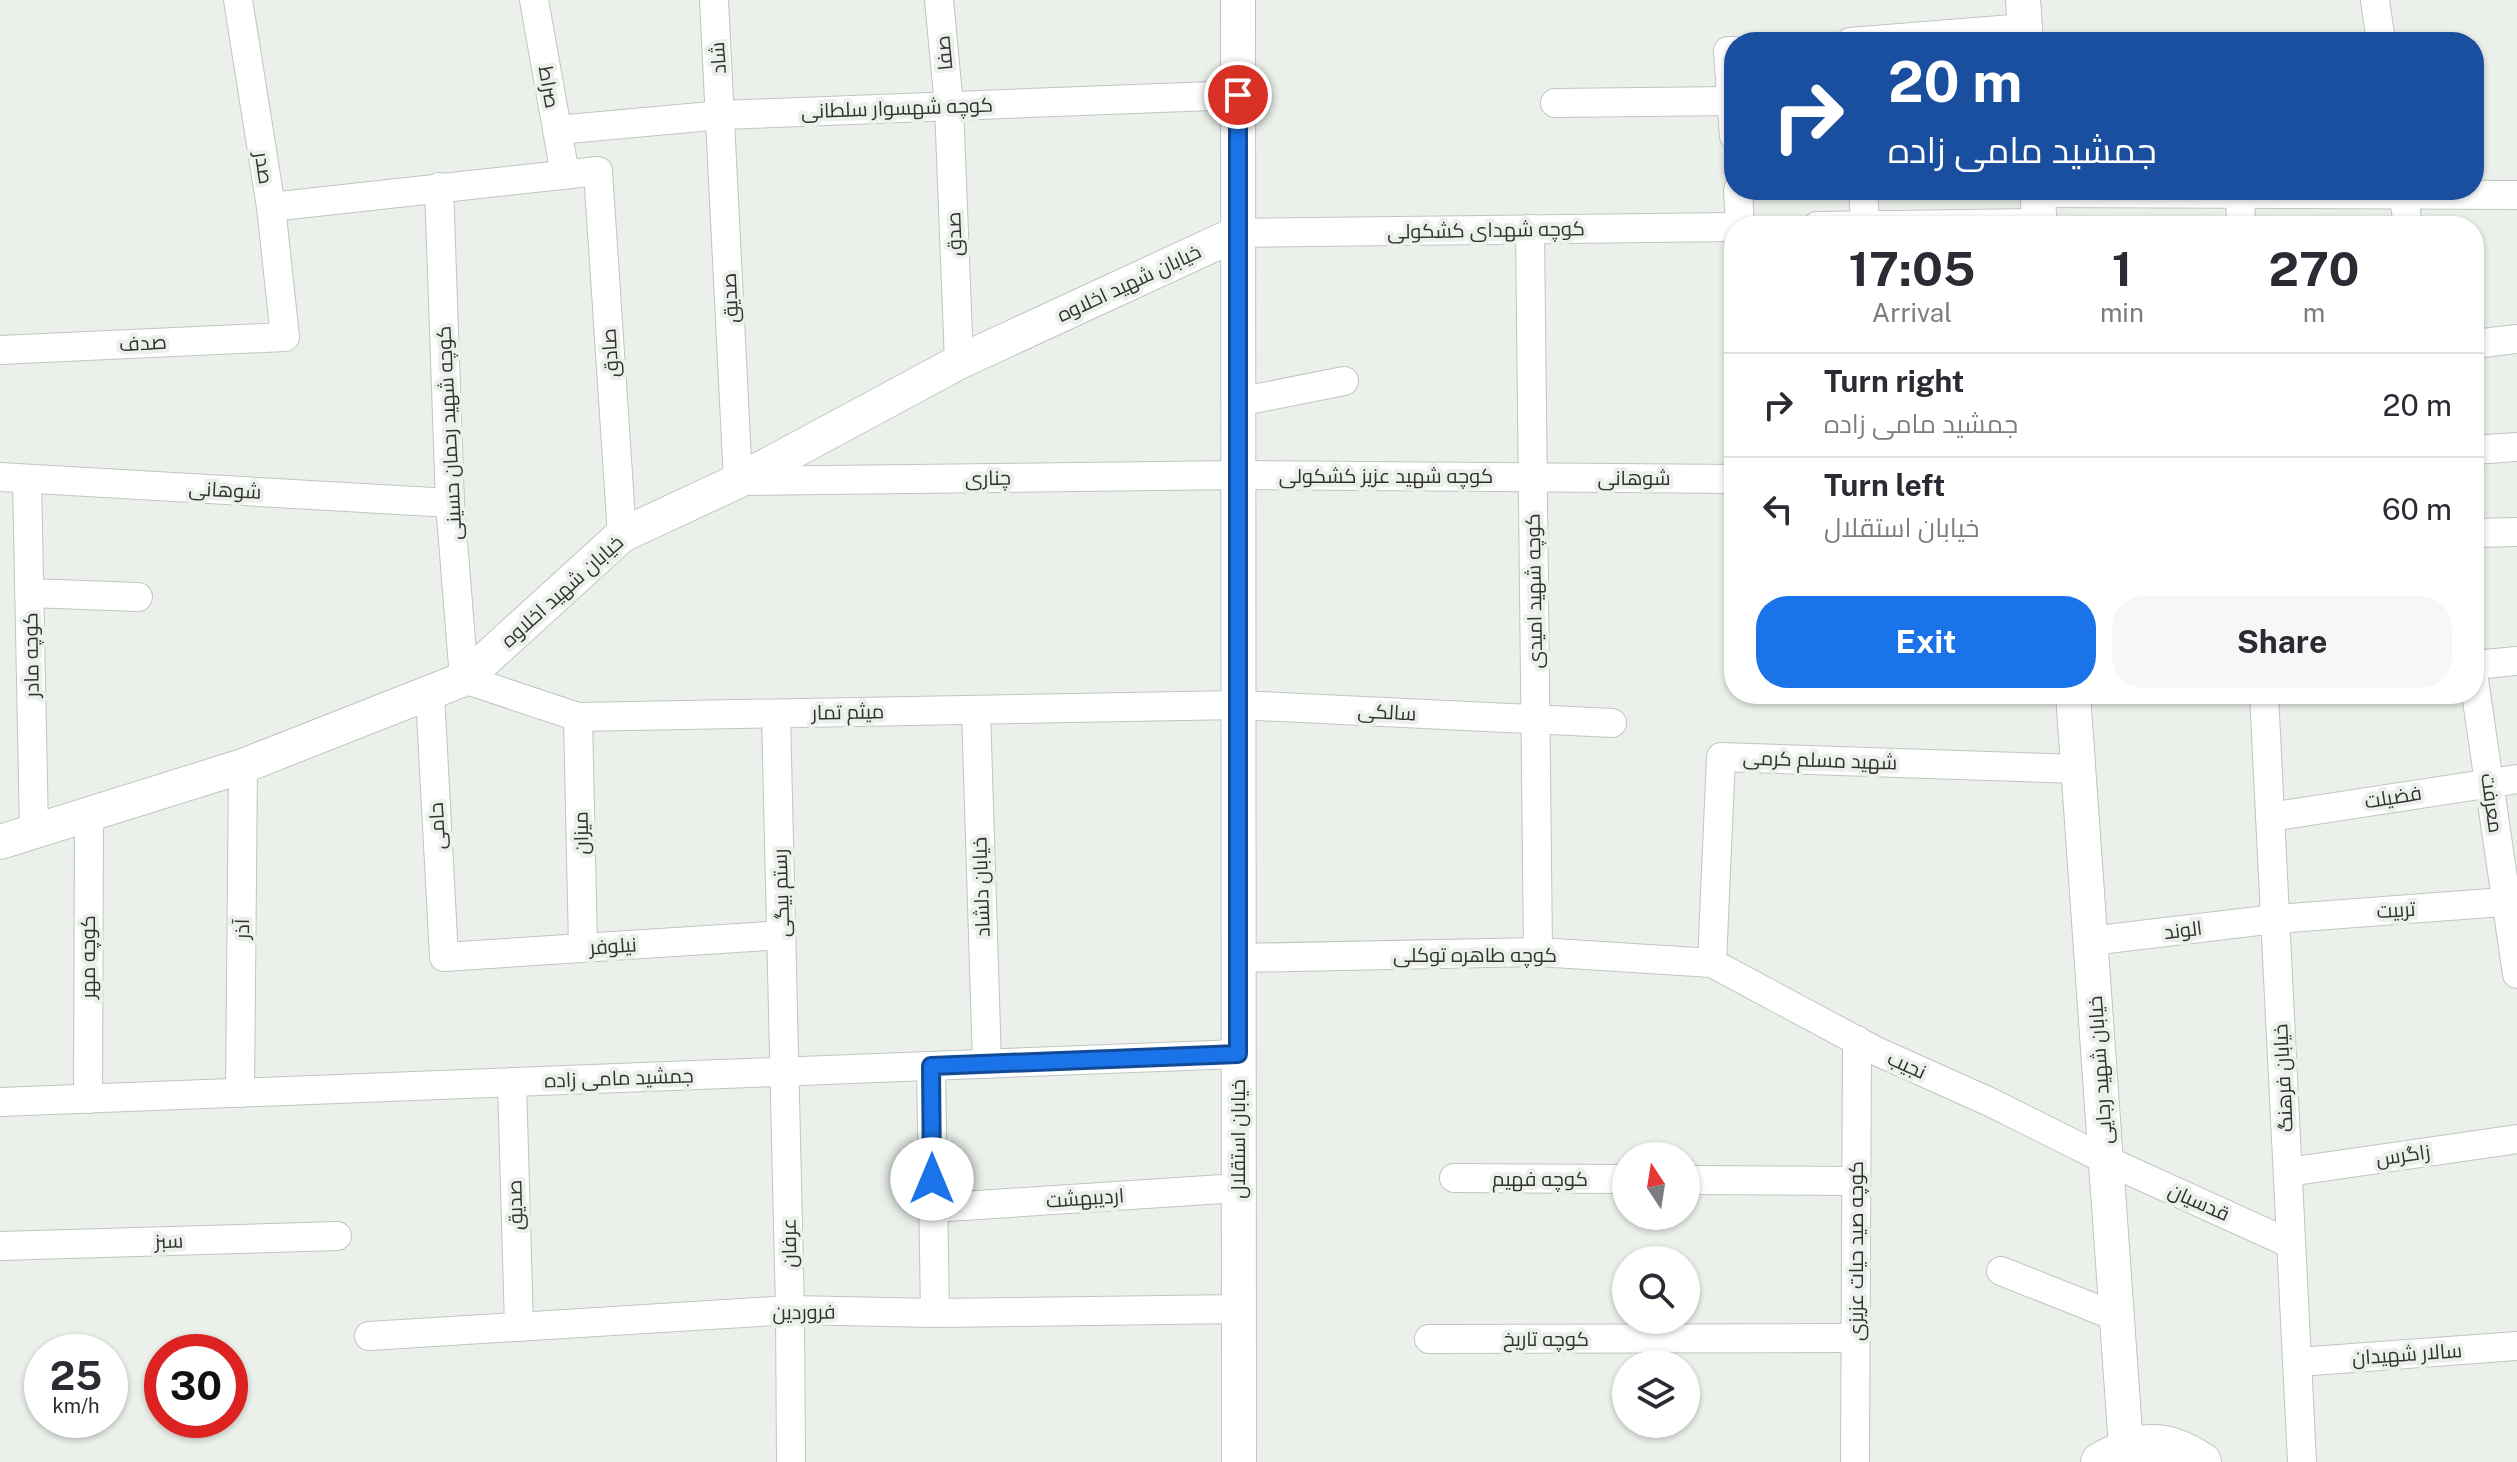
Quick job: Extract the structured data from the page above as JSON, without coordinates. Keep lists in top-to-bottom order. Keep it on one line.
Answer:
{"streets":{"street":["صفا","شاد","صراط","کوچه شهسوار سلطانی","صدر","کوچه شهدای کشکولی","صدق","خیابان شهید اخلاوه","صدیق","صدف","صادق","کوچه شهید رحمان حسینی","کوچه شهید عزیز کشکولی","چناری","شوهانی","کوچه شهید امیدی","کوچه مادر","میثم تمار","سالکی","شهید مسلم کرمی","فضیلت","معرفت","حامی","میزان","خیابان دلشاد","رستم بیگی","تربیت","آذر","الوند","نیلوفر","کوچه طاهره توکلی","کوچه مهر","نجیب","خیابان شهید رجایی","جمشید مامی زاده","خیابان فرهنگ","خیابان استقلال","زاگرس","کوچه فهیم","اردیبهشت","قدسیان","سبز","عرفان","کوچه صید حیات عزیزی","فروردین","کوچه تاریخ","سالار شهیدان"]},"crossings":[["صفا","کوچه شهسوار سلطانی"],["صفا","صدق"],["شاد","کوچه شهسوار سلطانی"],["شاد","صدیق"],["صراط","کوچه شهسوار سلطانی"],["صراط","صادق"],["کوچه شهسوار سلطانی","صدق"],["کوچه شهسوار سلطانی","صدیق"],["کوچه شهسوار سلطانی","خیابان استقلال"],["صدر","صدف"],["کوچه شهدای کشکولی","خیابان شهید اخلاوه"],["کوچه شهدای کشکولی","کوچه شهید امیدی"],["کوچه شهدای کشکولی","خیابان استقلال"],["صدق","خیابان شهید اخلاوه"],["خیابان شهید اخلاوه","صدیق"],["خیابان شهید اخلاوه","صادق"],["خیابان شهید اخلاوه","کوچه شهید رحمان حسینی"],["خیابان شهید اخلاوه","چناری"],["خیابان شهید اخلاوه","کوچه مادر"],["خیابان شهید اخلاوه","میثم تمار"],["خیابان شهید اخلاوه","حامی"],["خیابان شهید اخلاوه","آذر"],["خیابان شهید اخلاوه","کوچه مهر"],["خیابان شهید اخلاوه","خیابان استقلال"],["صدیق","چناری"],["صدیق","جمشید مامی زاده"],["صدیق","فروردین"],["کوچه شهید رحمان حسینی","شوهانی"],["کوچه شهید رحمان حسینی","میثم تمار"],["کوچه شهید عزیز کشکولی","چناری"],["کوچه شهید عزیز کشکولی","شوهانی"],["کوچه شهید عزیز کشکولی","کوچه شهید امیدی"],["کوچه شهید عزیز کشکولی","خیابان استقلال"],["چناری","خیابان استقلال"],["شوهانی","کوچه شهید امیدی"],["شوهانی","کوچه مادر"],["کوچه شهید امیدی","سالکی"],["کوچه شهید امیدی","کوچه طاهره توکلی"],["میثم تمار","سالکی"],["میثم تمار","میزان"],["میثم تمار","خیابان دلشاد"],["میثم تمار","رستم بیگی"],["میثم تمار","خیابان استقلال"],["سالکی","خیابان استقلال"],["شهید مسلم کرمی","کوچه طاهره توکلی"],["شهید مسلم کرمی","نجیب"],["شهید مسلم کرمی","خیابان شهید رجایی"],["فضیلت","معرفت"],["فضیلت","خیابان فرهنگ"],["معرفت","تربیت"],["حامی","نیلوفر"],["میزان","نیلوفر"],["خیابان دلشاد","جمشید مامی زاده"],["رستم بیگی","نیلوفر"],["رستم بیگی","جمشید مامی زاده"],["رستم بیگی","عرفان"],["تربیت","الوند"],["تربیت","خیابان فرهنگ"],["آذر","جمشید مامی زاده"],["الوند","خیابان شهید رجایی"],["الوند","خیابان فرهنگ"],["کوچه طاهره توکلی","نجیب"],["کوچه طاهره توکلی","خیابان استقلال"],["کوچه مهر","جمشید مامی زاده"],["نجیب","خیابان شهید رجایی"],["نجیب","قدسیان"],["نجیب","کوچه صید حیات عزیزی"],["خیابان شهید رجایی","قدسیان"],["جمشید مامی زاده","خیابان استقلال"],["جمشید مامی زاده","عرفان"],["خیابان فرهنگ","زاگرس"],["خیابان فرهنگ","قدسیان"],["خیابان فرهنگ","سالار شهیدان"],["خیابان استقلال","اردیبهشت"],["خیابان استقلال","فروردین"],["عرفان","فروردین"],["کوچه صید حیات عزیزی","کوچه تاریخ"]],"north":"top","page":{"turn":["20 m","جمشید مامی زاده"],"eta":["17:05","Arrival","1","min","270","m"],"list":[{"name":"Turn right","note":"جمشید مامی زاده","value":"20 m"},{"name":"Turn left","note":"خیابان استقلال","value":"60 m"}],"buttons":["Exit","Share"],"speed":"25 km/h","limit":"30"}}
